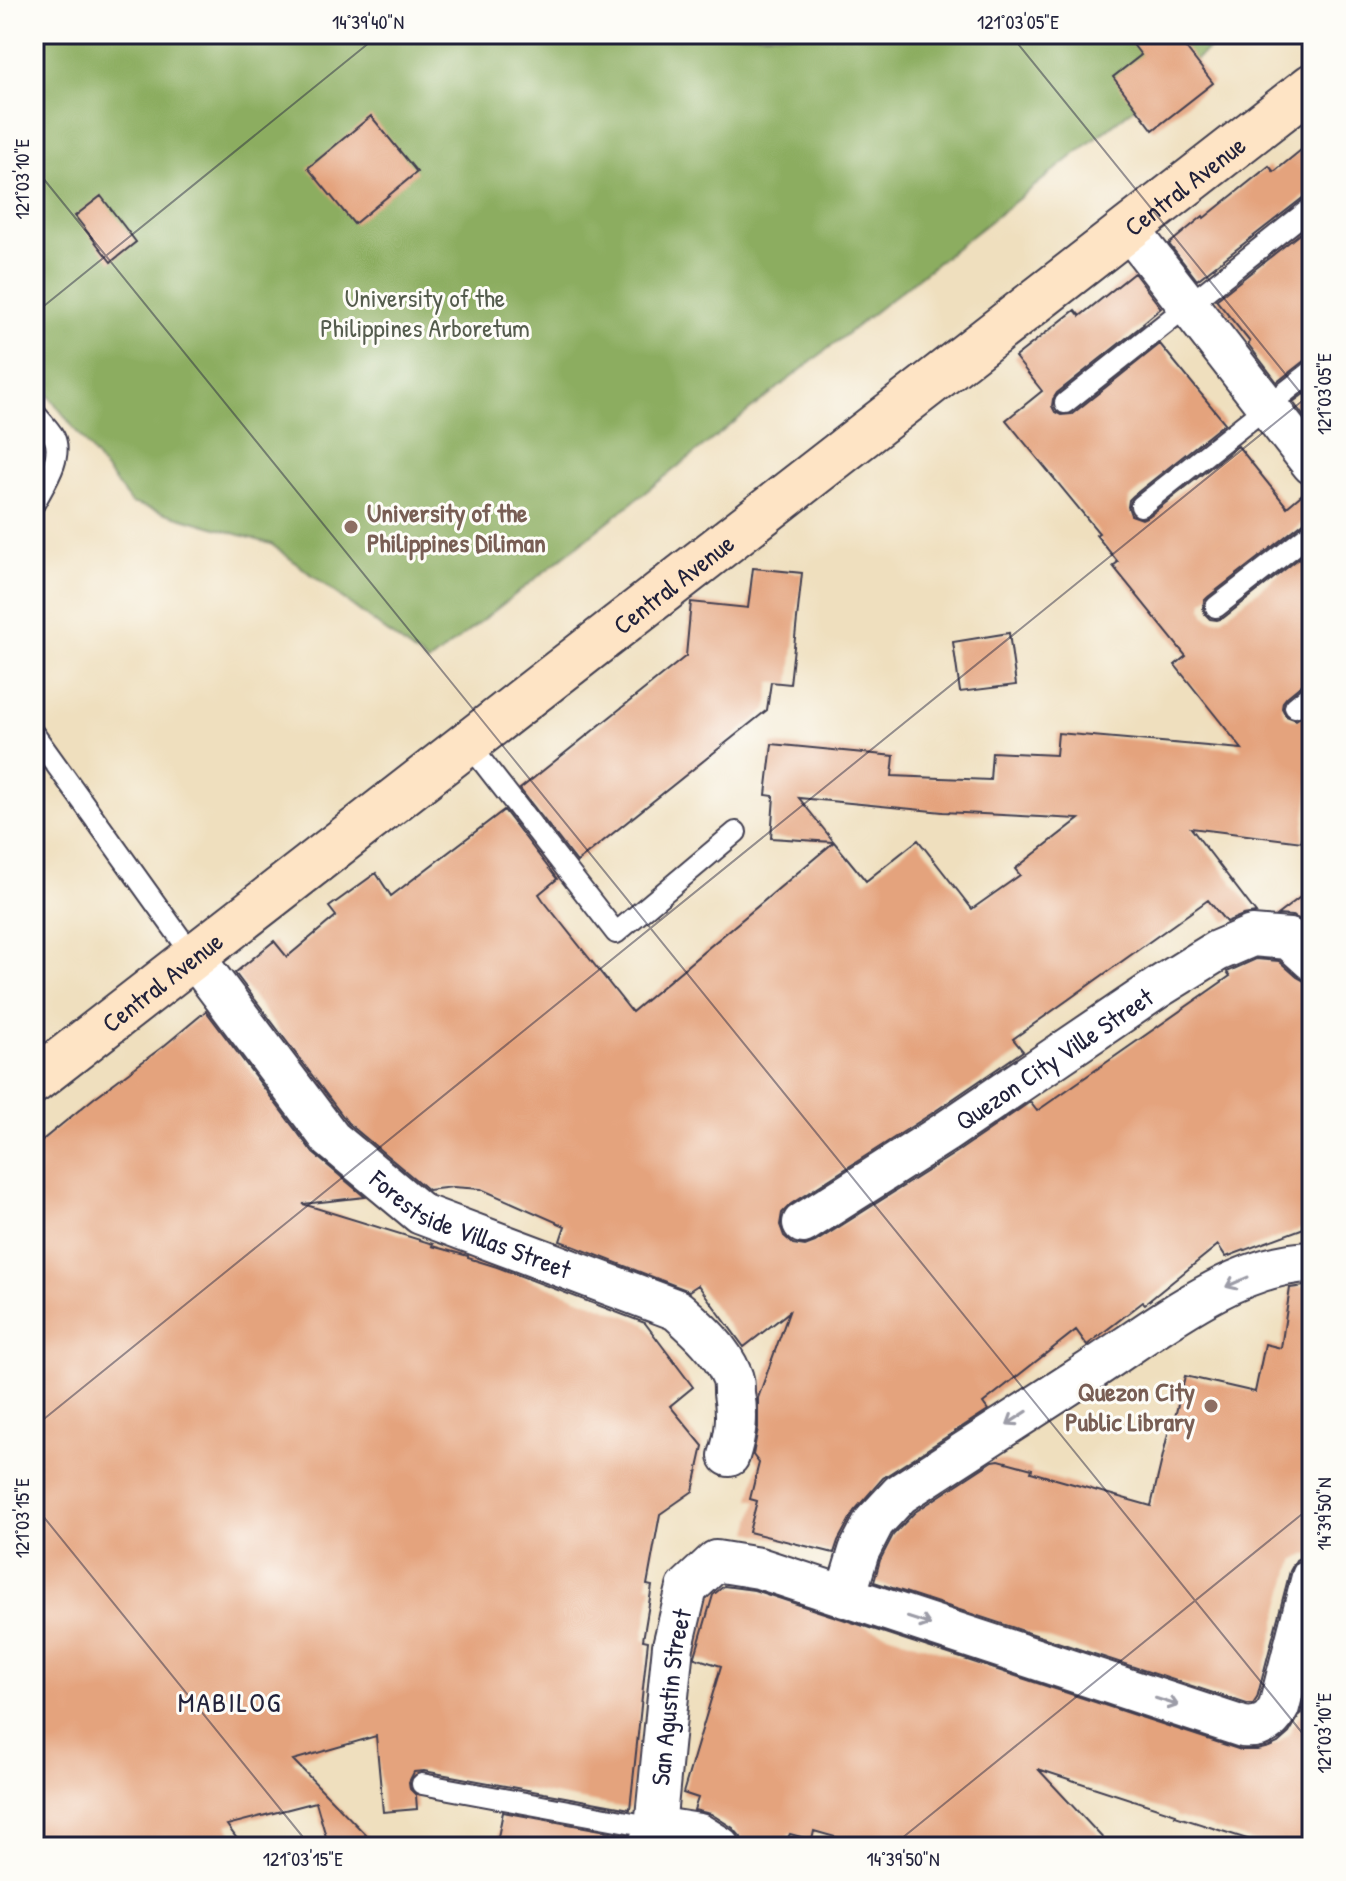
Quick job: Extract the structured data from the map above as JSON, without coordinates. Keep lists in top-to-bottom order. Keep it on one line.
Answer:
{"streets":{"main road":["Central Avenue"],"street":["Quezon City Ville Street","Forestside Villas Street","San Agustin Street"]},"crossings":[["Central Avenue","Forestside Villas Street"]],"districts":["MABILOG"],"parks":["University of the Philippines Arboretum"],"places":["University of the Philippines Diliman","Quezon City Public Library"],"coordinates":["14°39'40\"N","121°03'05\"E","121°03'10\"E","14°39'50\"N","121°03'15\"E"]}
